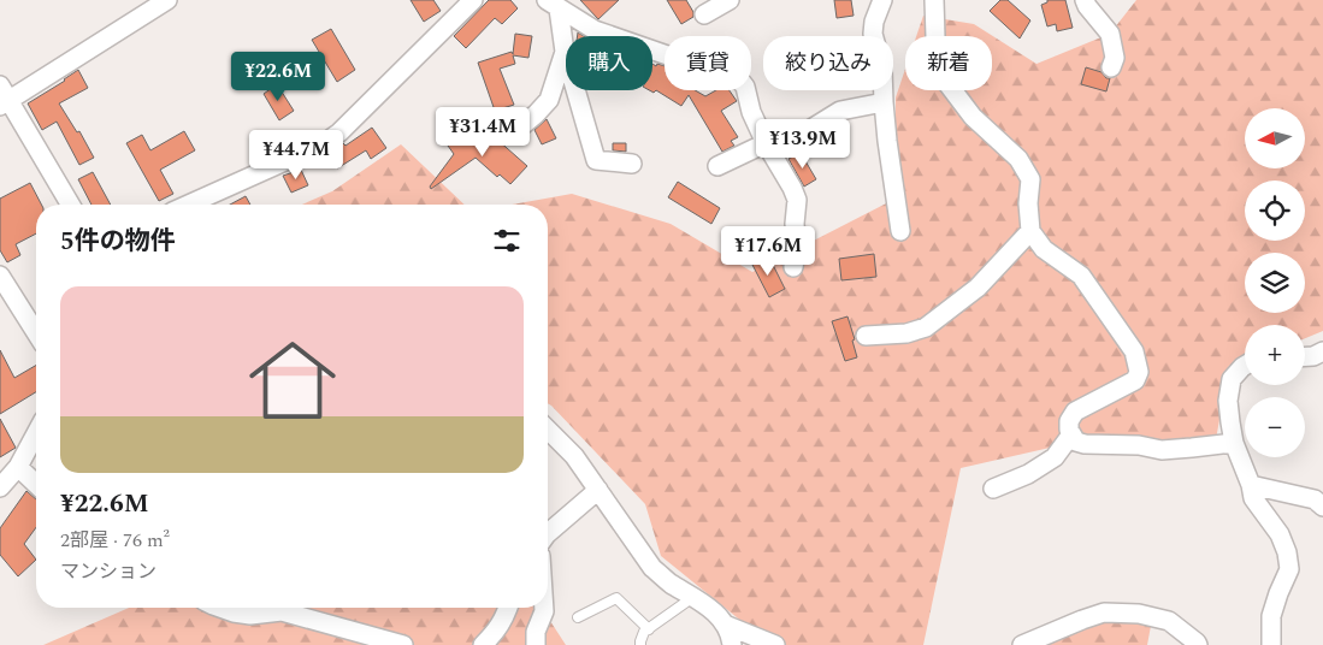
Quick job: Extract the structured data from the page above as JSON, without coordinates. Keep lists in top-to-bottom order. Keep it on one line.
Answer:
{"north":"left","page":{"chip":["購入","賃貸","絞り込み","新着"],"price":["¥22.6M","¥31.4M","¥13.9M","¥44.7M","¥17.6M"],"map_buttons":["+","−"],"heading":"5件の物件","list":[{"name":"¥22.6M","note":"2部屋 · 76 m² · マンション"}]}}
